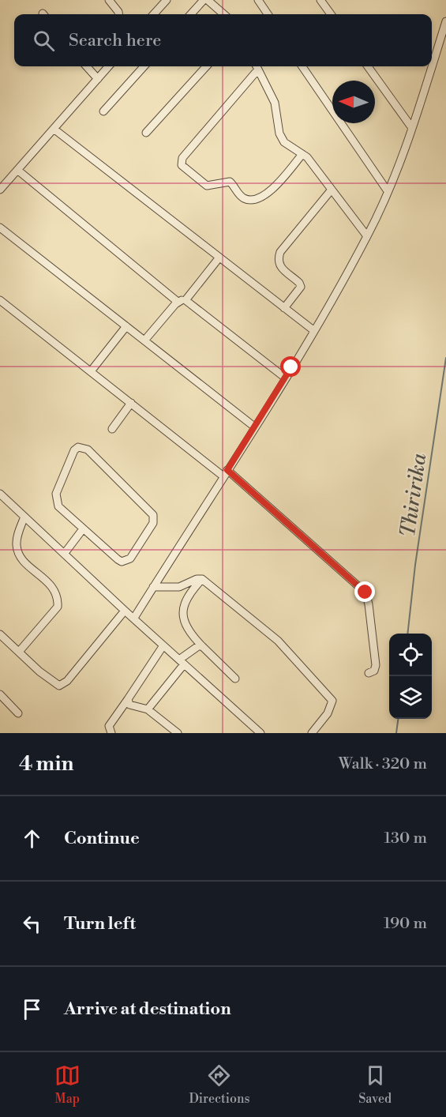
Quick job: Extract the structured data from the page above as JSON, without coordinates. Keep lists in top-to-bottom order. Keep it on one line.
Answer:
{"water":["Thiririka"],"north":"left","page":{"search":"Search here","heading":["4 min","Walk · 320 m"],"list":[["Continue","130 m"],["Turn left","190 m"],"Arrive at destination"],"nav":["Map","Directions","Saved"]}}
